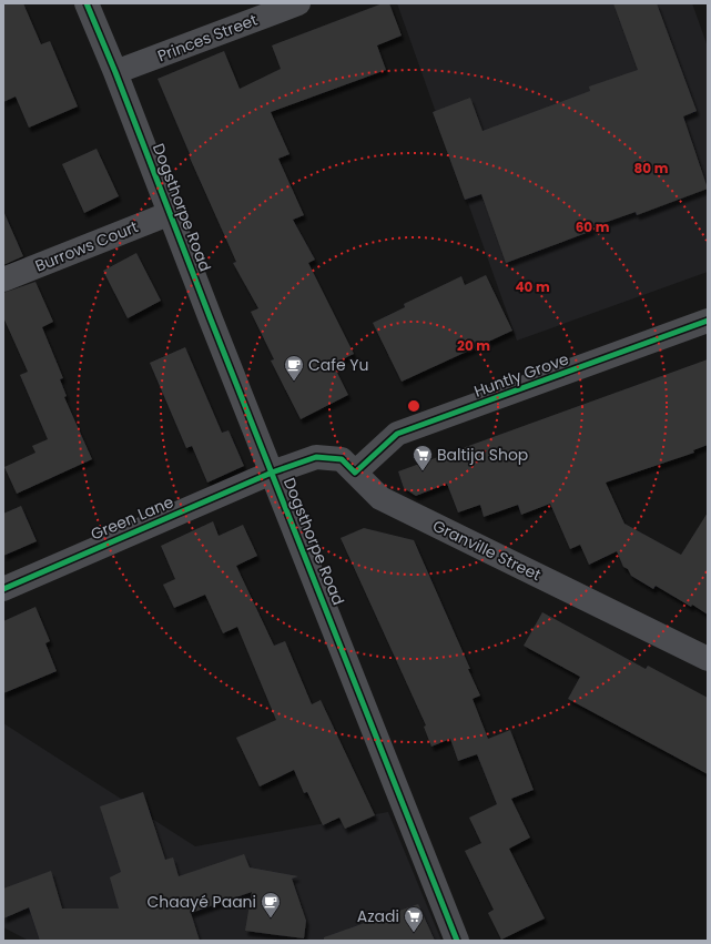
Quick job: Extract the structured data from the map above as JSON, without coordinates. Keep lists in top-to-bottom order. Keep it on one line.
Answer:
{"streets":{"street":["Princes Street","Dogsthorpe Road","Burrows Court","Huntly Grove","Green Lane","Granville Street"]},"crossings":[["Princes Street","Dogsthorpe Road"],["Dogsthorpe Road","Burrows Court"],["Dogsthorpe Road","Green Lane"],["Dogsthorpe Road","Granville Street"],["Huntly Grove","Granville Street"],["Green Lane","Granville Street"]],"places":{"cafe":["Cafe Yu","Chaayé Paani"],"supermarket":["Baltija Shop","Azadi"]},"rings":["80 m","60 m","40 m","20 m"]}
